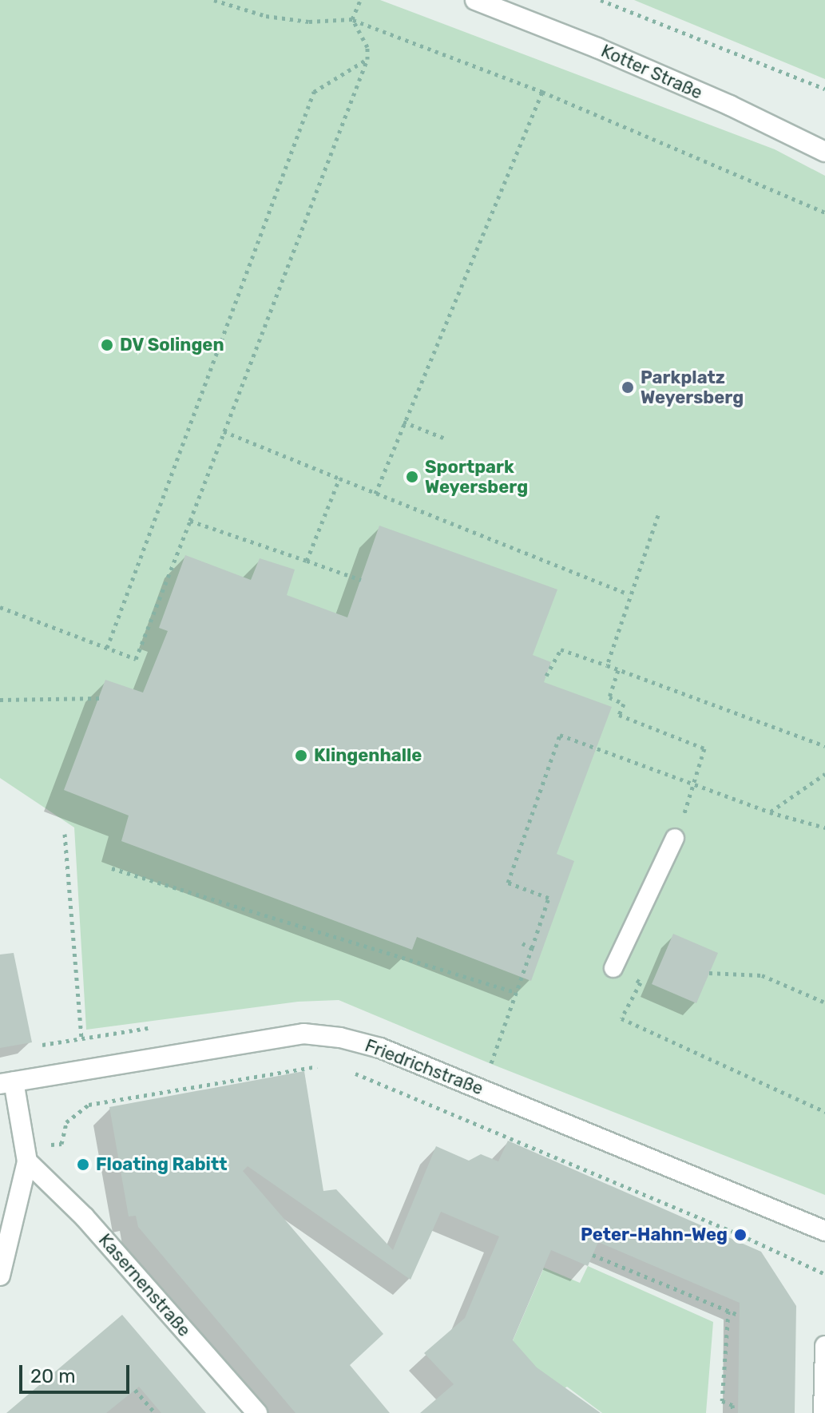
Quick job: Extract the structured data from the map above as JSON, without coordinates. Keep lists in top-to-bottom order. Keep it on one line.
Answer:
{"streets":{"street":["Kotter Straße","Friedrichstraße","Kasernenstraße"]},"places":["DV Solingen","Parkplatz Weyersberg","Sportpark Weyersberg","Klingenhalle","Floating Rabitt","Peter-Hahn-Weg"],"scale_bar":"20 m"}
